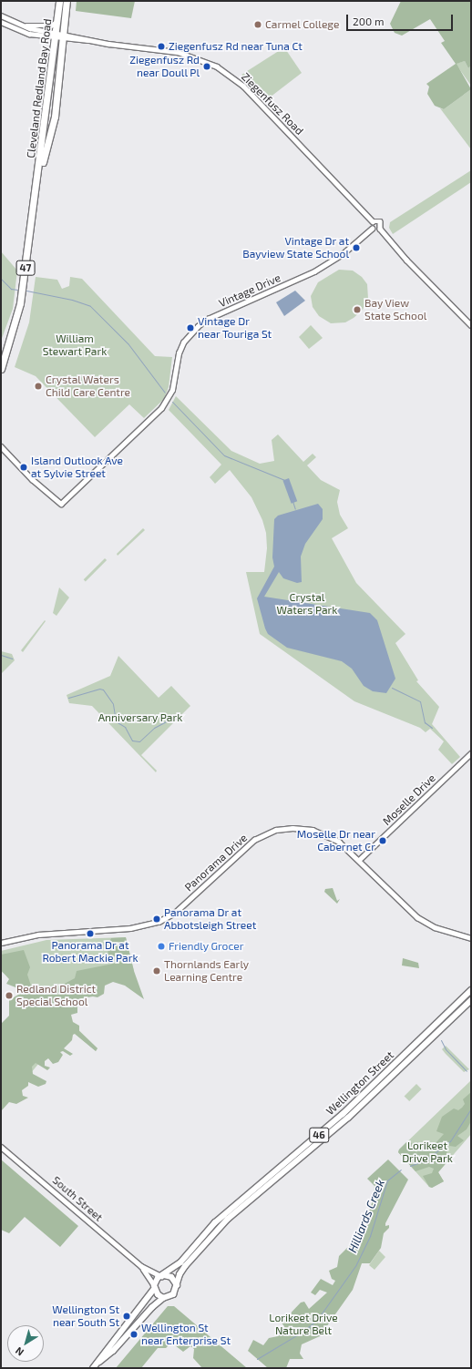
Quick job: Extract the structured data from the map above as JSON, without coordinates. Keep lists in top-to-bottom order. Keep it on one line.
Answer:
{"streets":{"highway":["Cleveland Redland Bay Road","47"],"main road":["Wellington Street","46"],"street":["Ziegenfusz Road","Vintage Drive","Moselle Drive","Panorama Drive","South Street"]},"crossings":[["Cleveland Redland Bay Road","Ziegenfusz Road"],["Moselle Drive","Panorama Drive"],["Wellington Street","South Street"]],"water":["Hilliards Creek"],"parks":["William Stewart Park","Crystal Waters Park","Anniversary Park","Lorikeet Drive Park","Lorikeet Drive Nature Belt"],"places":["Carmel College","Ziegenfusz Rd near Tuna Ct","Ziegenfusz Rd near Doull Pl","Vintage Dr at Bayview State School","Bay View State School","Vintage Dr near Touriga St","Crystal Waters Child Care Centre","Island Outlook Ave at Sylvie Street","Moselle Dr near Cabernet Cr","Panorama Dr at Abbotsleigh Street","Panorama Dr at Robert Mackie Park","Friendly Grocer","Thornlands Early Learning Centre","Redland District Special School","Wellington St near South St","Wellington St near Enterprise St"],"scale_bar":"200 m","north":"bottom left"}
